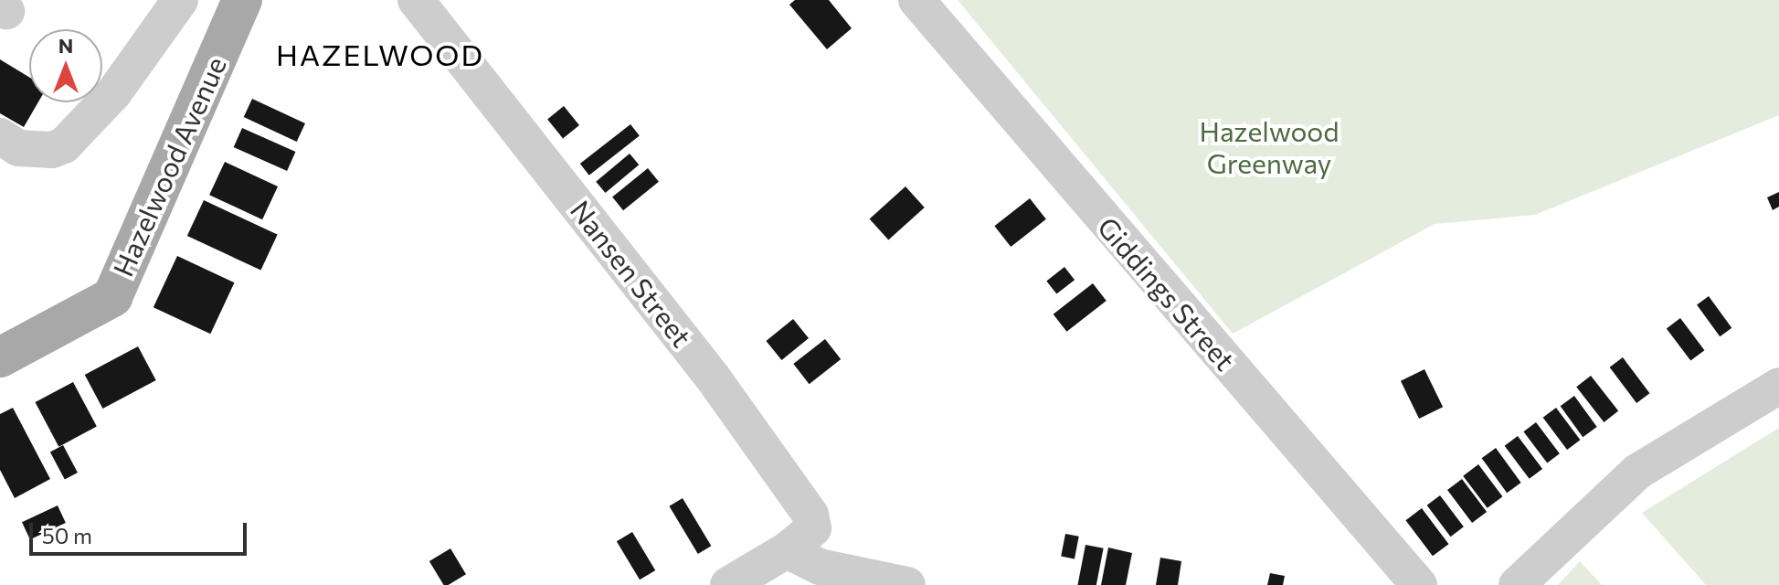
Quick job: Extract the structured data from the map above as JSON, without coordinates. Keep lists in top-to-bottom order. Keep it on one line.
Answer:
{"streets":{"main road":["Hazelwood Avenue"],"street":["Nansen Street","Giddings Street"]},"districts":["HAZELWOOD"],"parks":["Hazelwood Greenway"],"scale_bar":"50 m","north":"top"}
